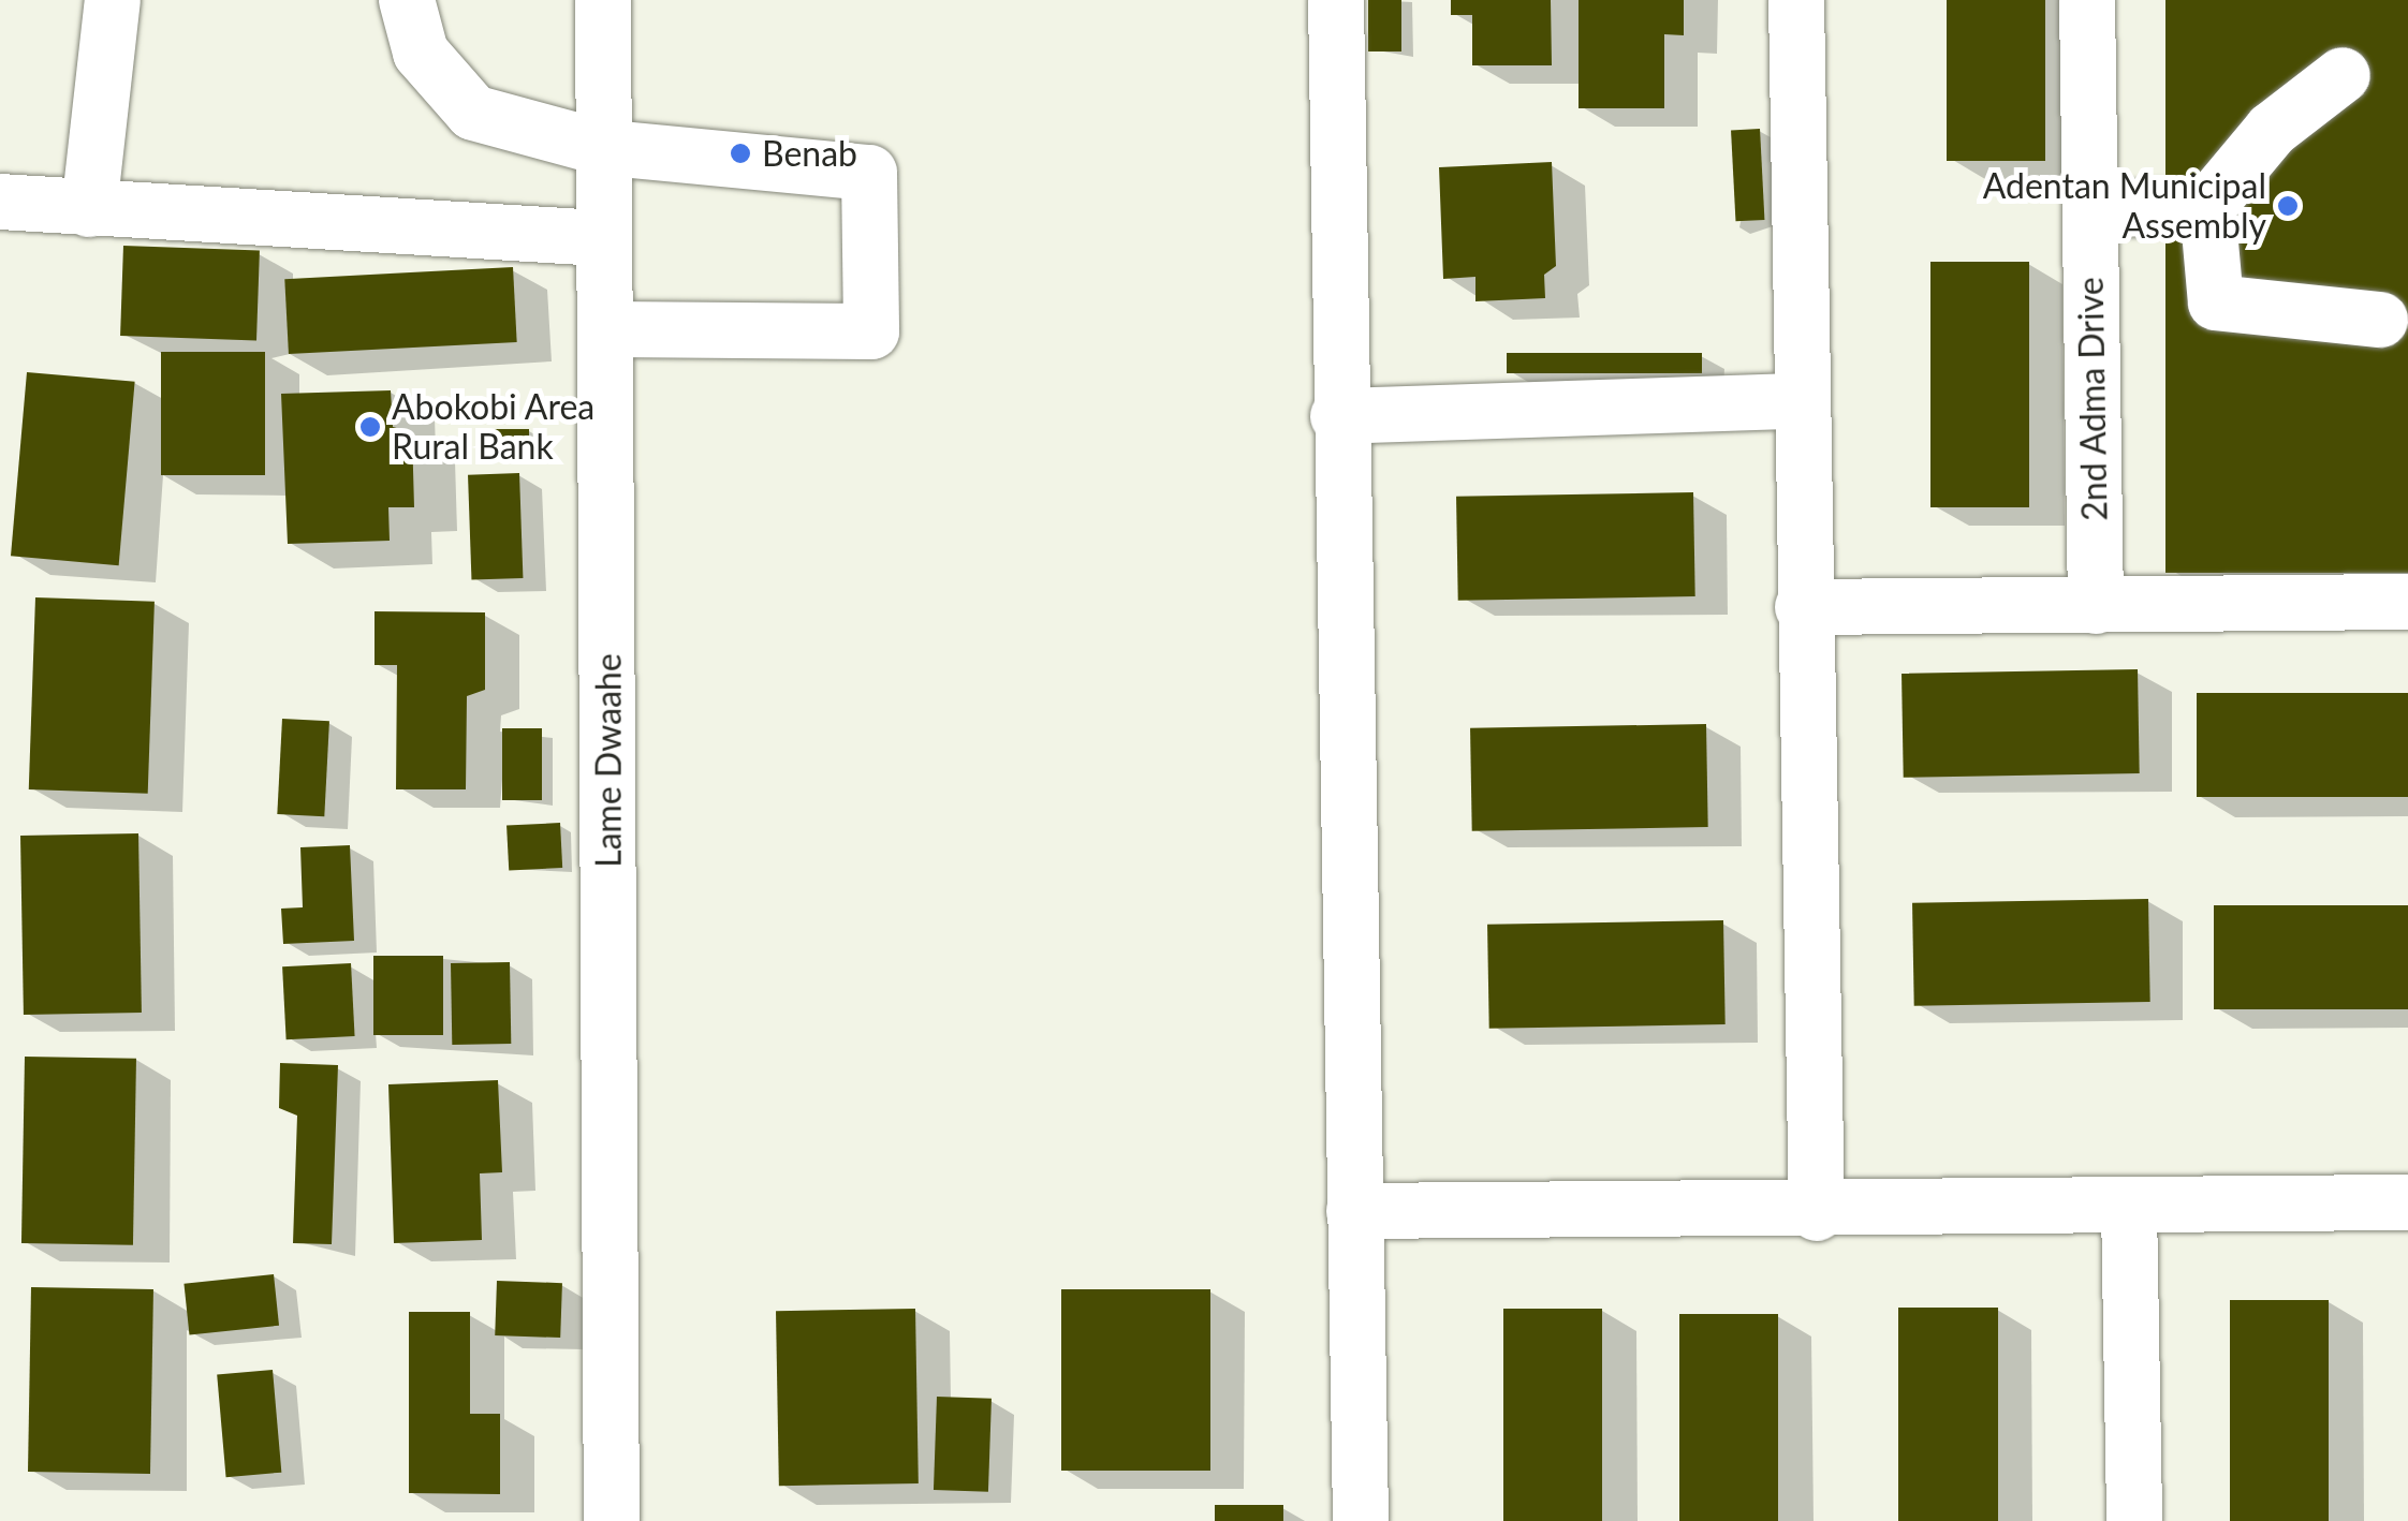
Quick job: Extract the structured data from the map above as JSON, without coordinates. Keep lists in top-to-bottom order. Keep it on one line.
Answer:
{"streets":{"street":["2nd Adma Drive","Lame Dwaahe"]},"places":["Benab","Adentan Municipal Assembly","Abokobi Area Rural Bank"]}
